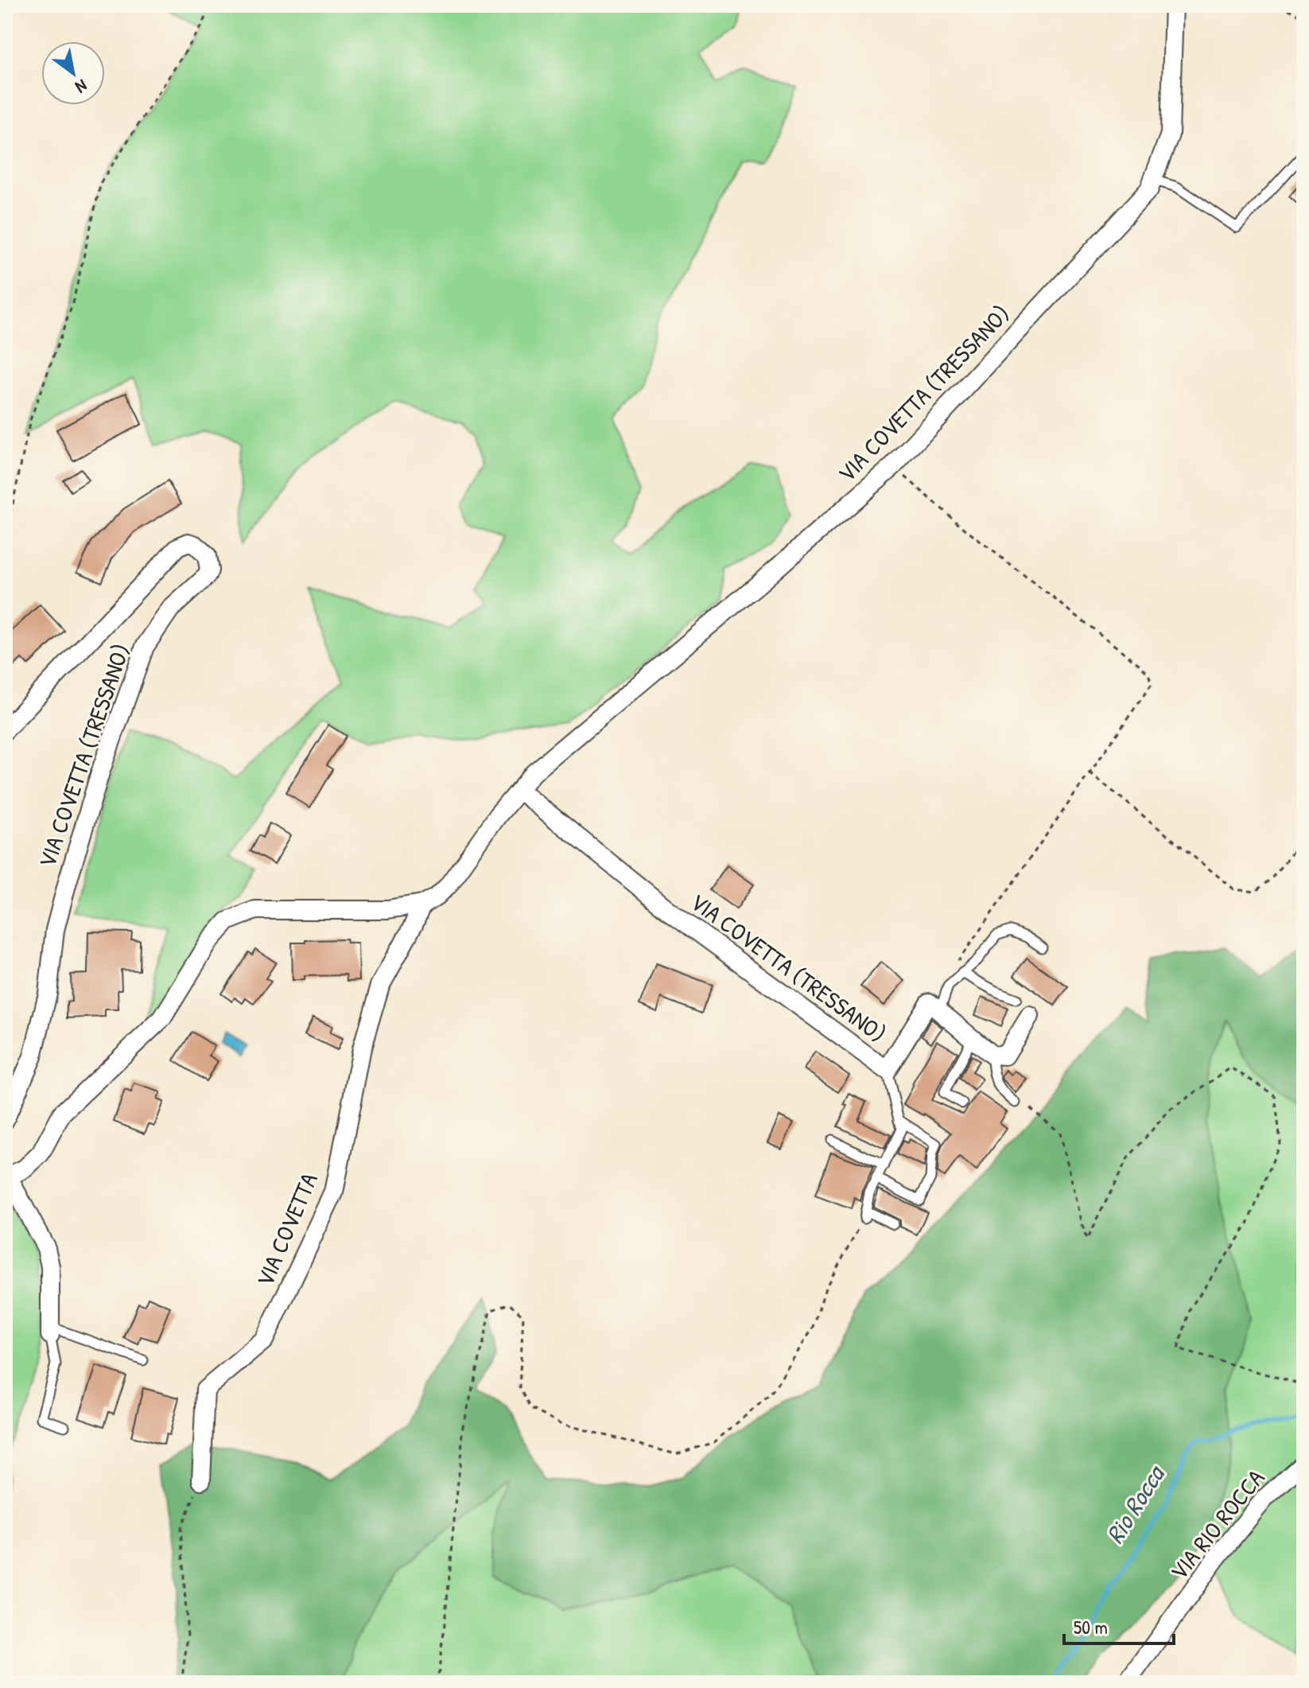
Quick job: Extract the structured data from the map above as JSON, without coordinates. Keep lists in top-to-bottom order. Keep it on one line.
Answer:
{"streets":{"street":["VIA COVETTA (TRESSANO)","VIA COVETTA","VIA RIO ROCCA"]},"crossings":[["VIA COVETTA (TRESSANO)","VIA COVETTA"]],"water":["Rio Rocca"],"scale_bar":"50 m","north":"bottom right"}
